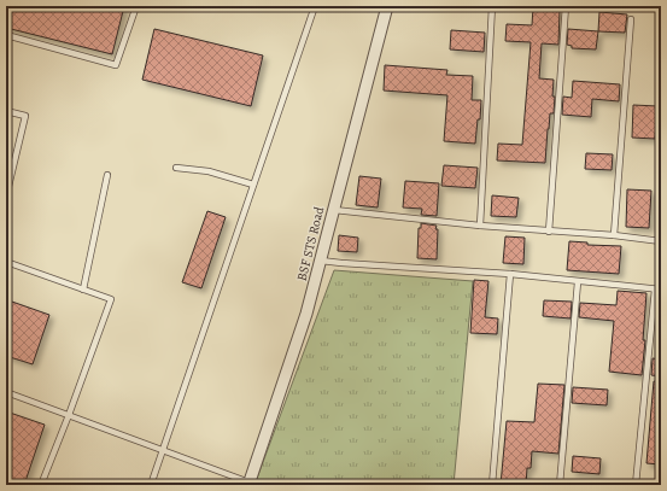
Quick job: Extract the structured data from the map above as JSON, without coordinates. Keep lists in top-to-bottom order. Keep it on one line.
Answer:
{"streets":{"street":["BSF STS Road"]}}
